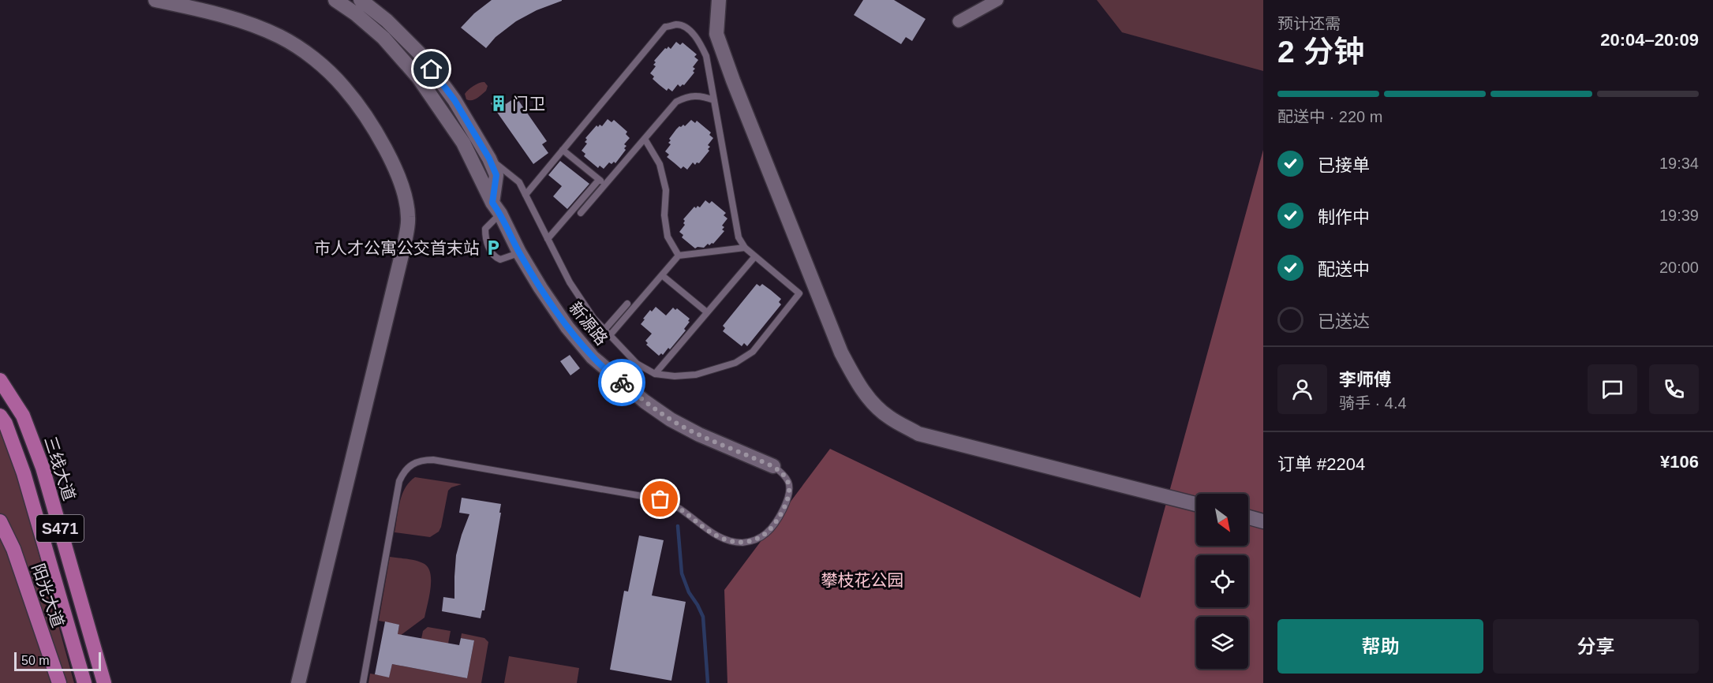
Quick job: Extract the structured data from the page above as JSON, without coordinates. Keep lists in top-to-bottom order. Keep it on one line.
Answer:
{"streets":{"main road":["三线大道","S471","阳光大道"],"street":["新源路"]},"parks":["攀枝花公园"],"places":{"building":["门卫"],"parking":["市人才公寓公交首末站"]},"scale_bar":"50 m","north":"bottom right","page":{"heading":["2 分钟","预计还需","20:04–20:09"],"panel":["李师傅","骑手 · 4.4","订单 #2204","¥106"],"bar":"配送中 · 220 m","list":[["已接单","19:34"],["制作中","19:39"],["配送中","20:00"],"已送达"],"buttons":["帮助","分享"],"scale":"50 m"}}
